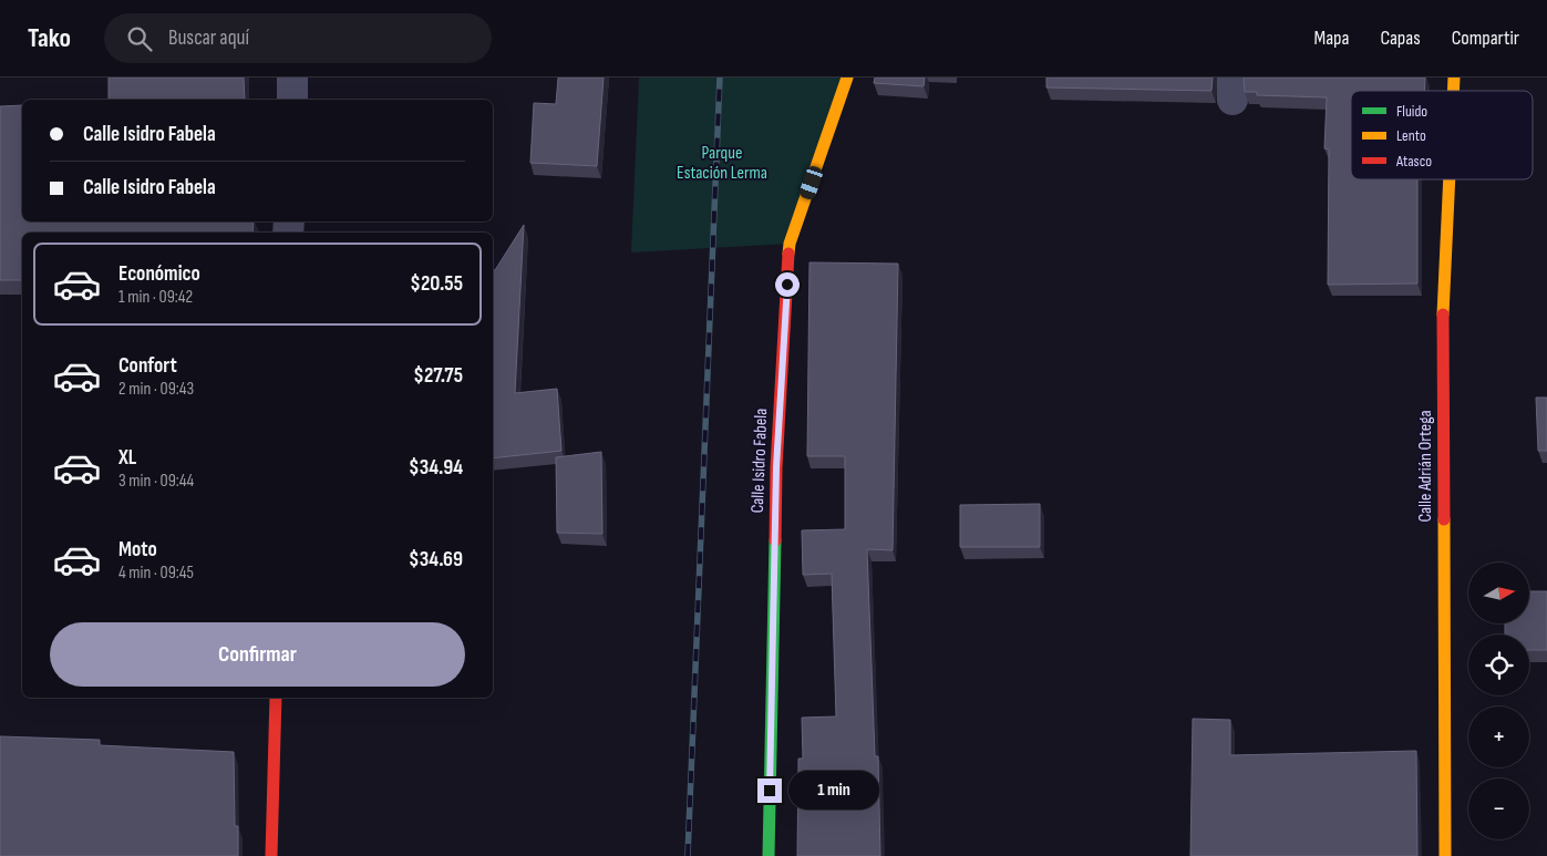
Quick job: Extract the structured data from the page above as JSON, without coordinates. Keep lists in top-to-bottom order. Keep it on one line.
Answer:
{"streets":{"street":["Calle Isidro Fabela","Calle Adrián Ortega"]},"parks":["Parque Estación Lerma"],"legend":["Fluido","Lento","Atasco"],"north":"right","page":{"header":"Tako","search":"Buscar aquí","nav":["Mapa","Capas","Compartir"],"banner":["Calle Isidro Fabela","Calle Isidro Fabela"],"list":[{"name":"Económico","note":"1 min · 09:42","value":"$20.55"},{"name":"Confort","note":"2 min · 09:43","value":"$27.75"},{"name":"XL","note":"3 min · 09:44","value":"$34.94"},{"name":"Moto","note":"4 min · 09:45","value":"$34.69"}],"map_buttons":["+","−"],"buttons":"Confirmar","bubble":"1 min"}}
